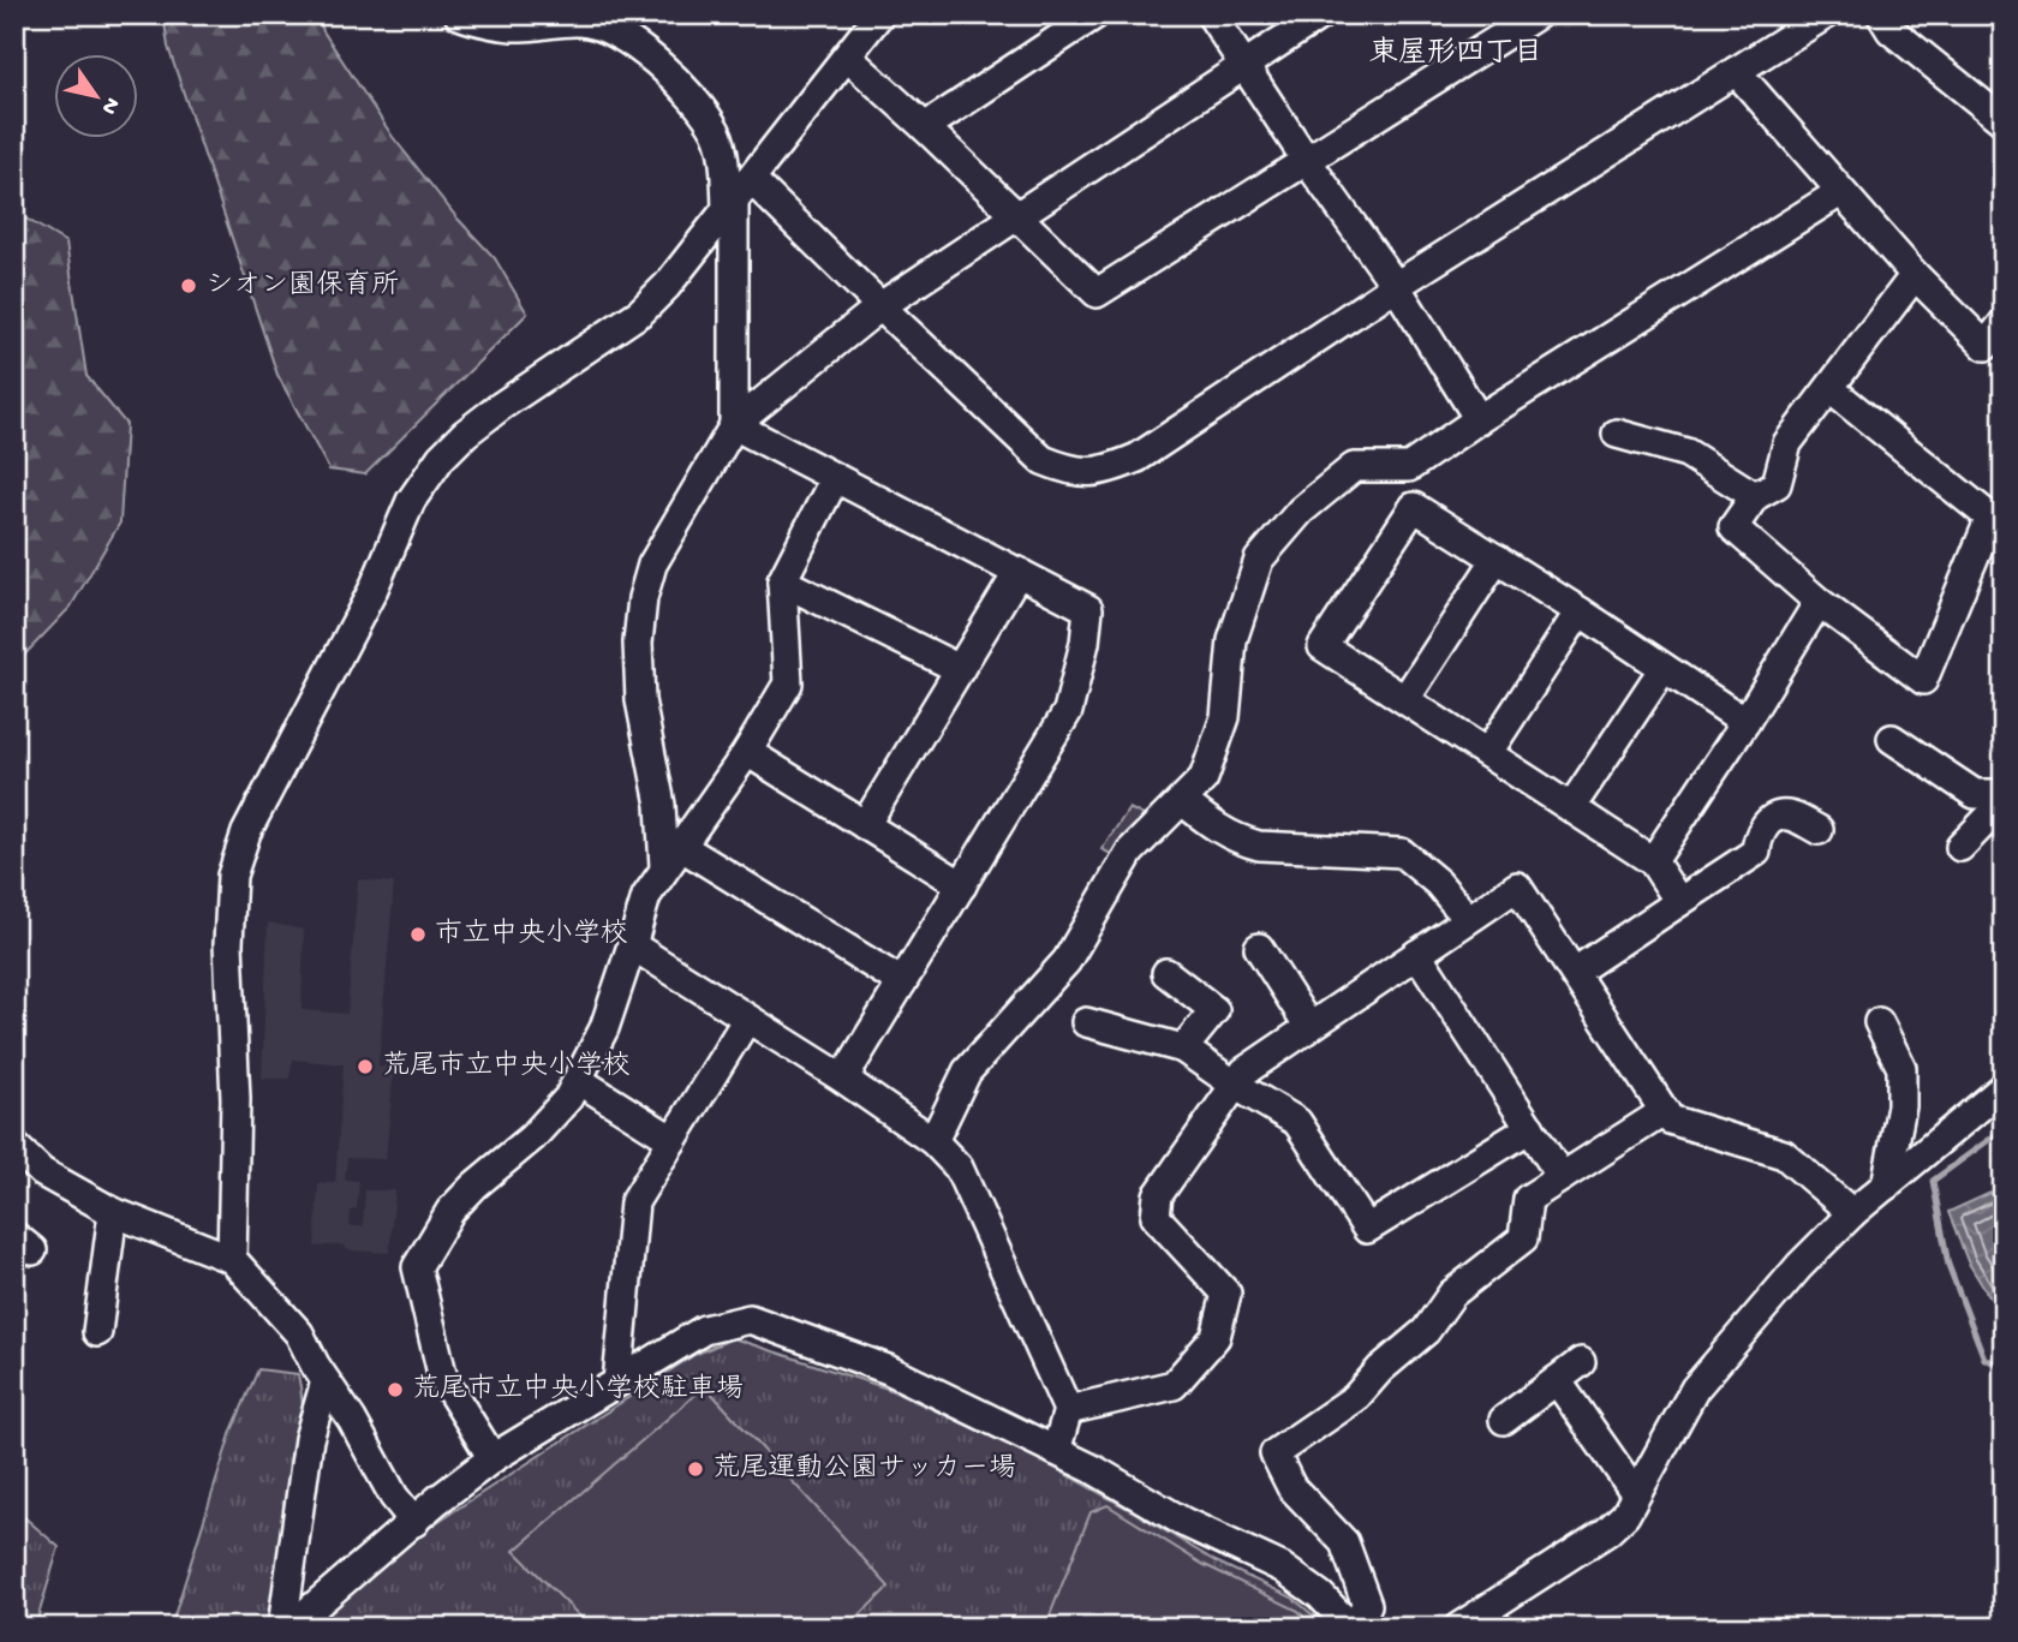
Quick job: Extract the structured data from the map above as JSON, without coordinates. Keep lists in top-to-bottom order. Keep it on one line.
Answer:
{"districts":["東屋形四丁目"],"places":["シオン園保育所","市立中央小学校","荒尾市立中央小学校","荒尾市立中央小学校駐車場","荒尾運動公園サッカー場"],"north":"bottom right"}
